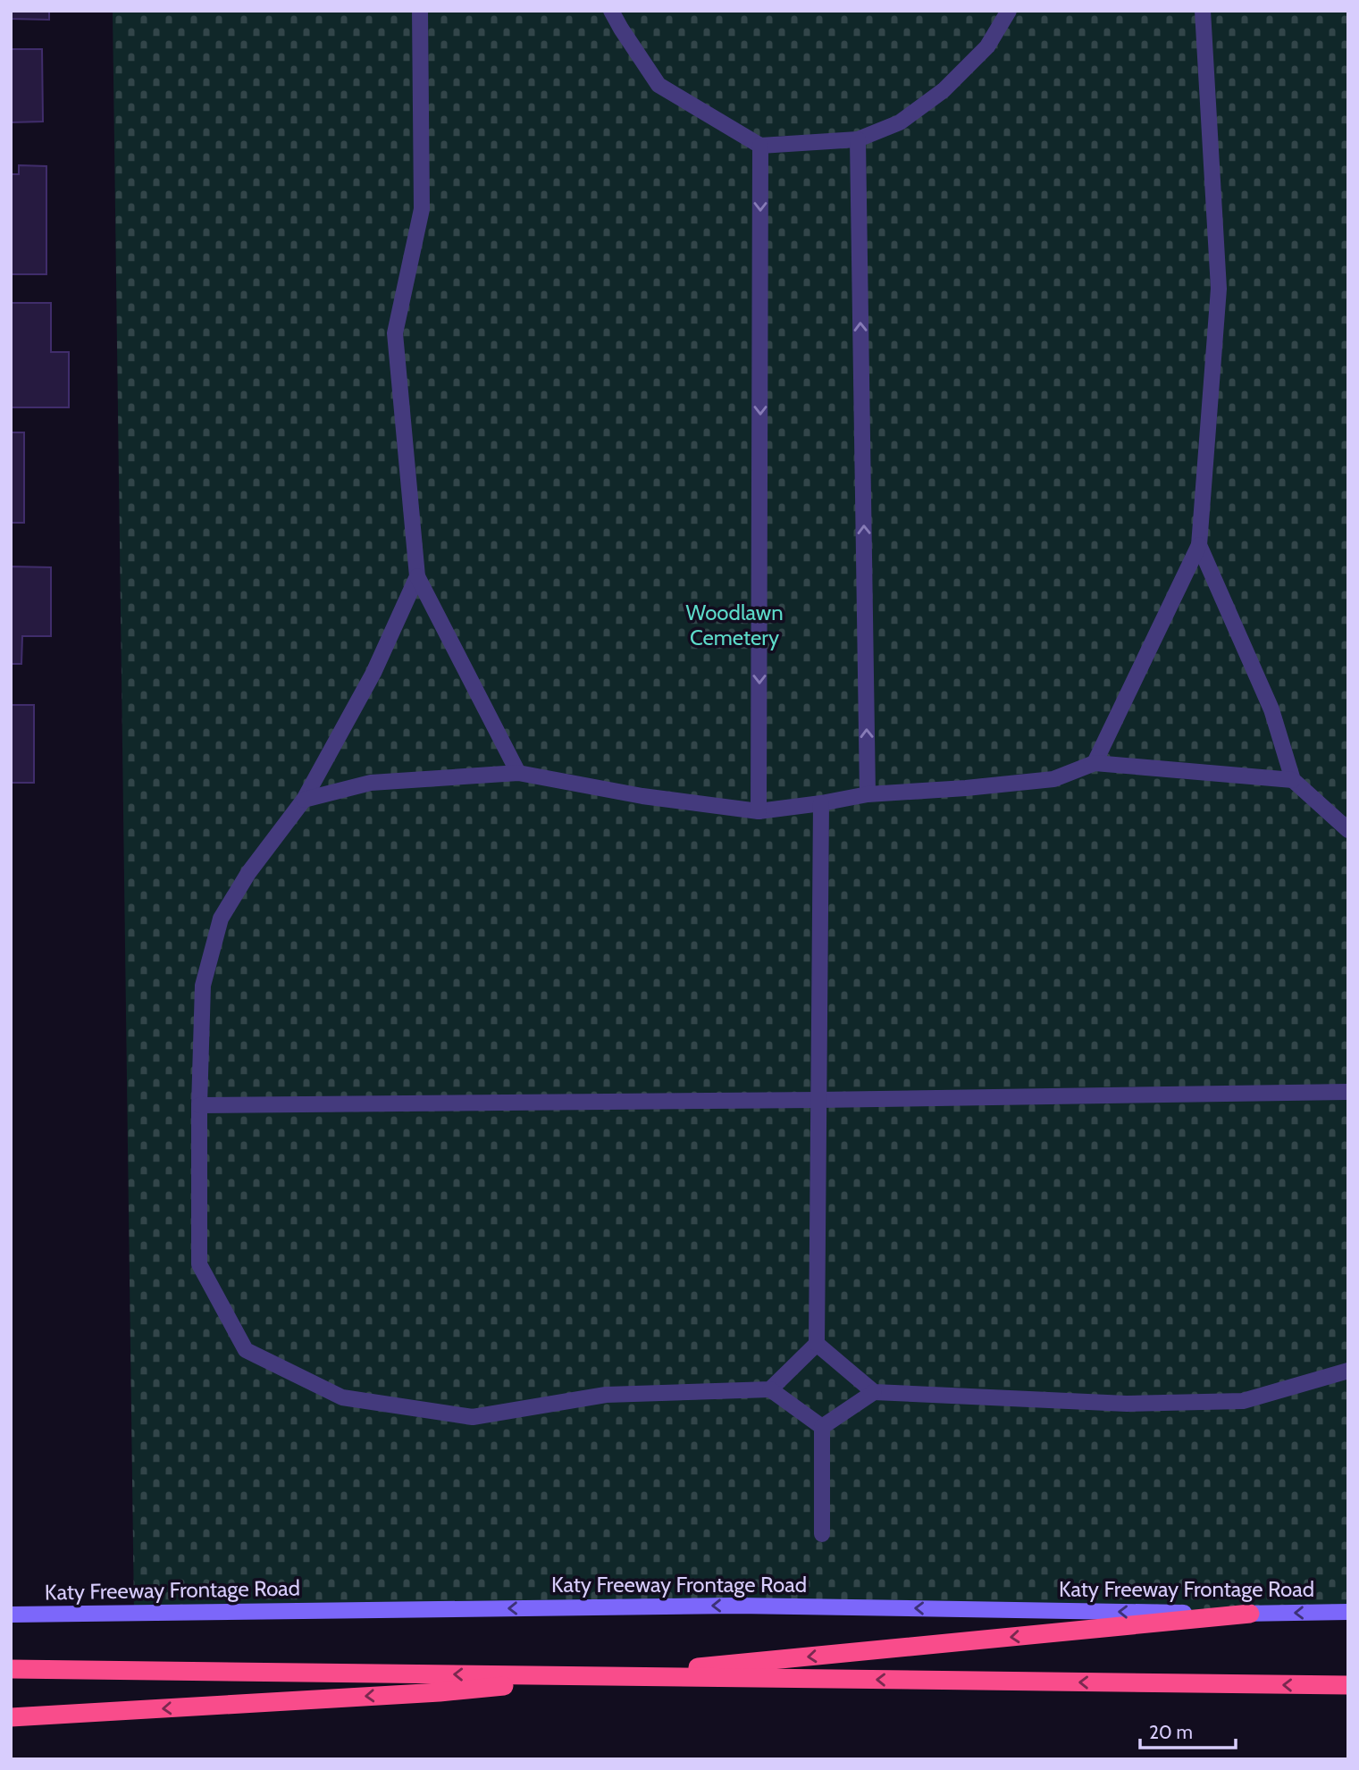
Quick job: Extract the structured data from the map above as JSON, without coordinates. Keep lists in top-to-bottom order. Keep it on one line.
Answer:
{"streets":{"main road":["Katy Freeway Frontage Road"]},"one_way":["Katy Freeway Frontage Road"],"parks":["Woodlawn Cemetery"],"scale_bar":"20 m"}
